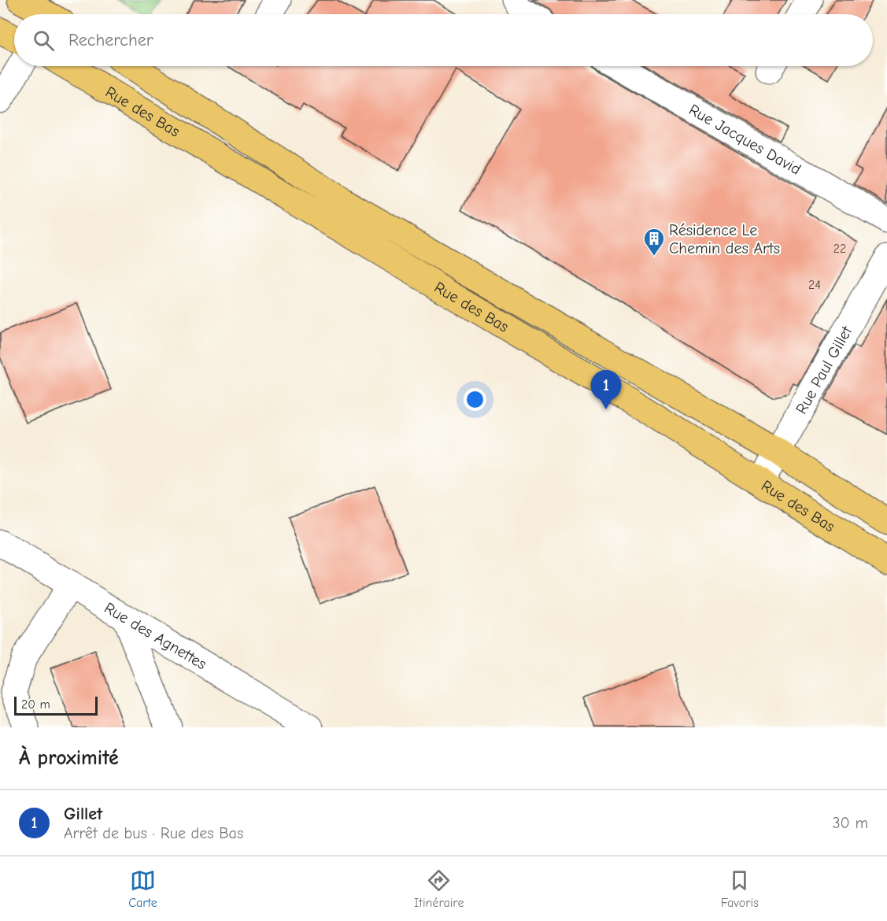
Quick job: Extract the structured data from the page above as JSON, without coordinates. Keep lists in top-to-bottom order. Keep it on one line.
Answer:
{"streets":{"main road":["Rue des Bas"],"street":["Rue Jacques David","Rue Paul Gillet","Rue des Agnettes"]},"crossings":[["Rue des Bas","Rue Paul Gillet"]],"places":{"building":["Résidence Le Chemin des Arts"]},"house_numbers":["22","24"],"scale_bar":"20 m","page":{"search":"Rechercher","pins":"1","scale":"20 m","heading":"À proximité","list":[{"mark":"1","name":"Gillet","note":"Arrêt de bus · Rue des Bas","value":"30 m"}],"nav":["Carte","Itinéraire","Favoris"]}}
